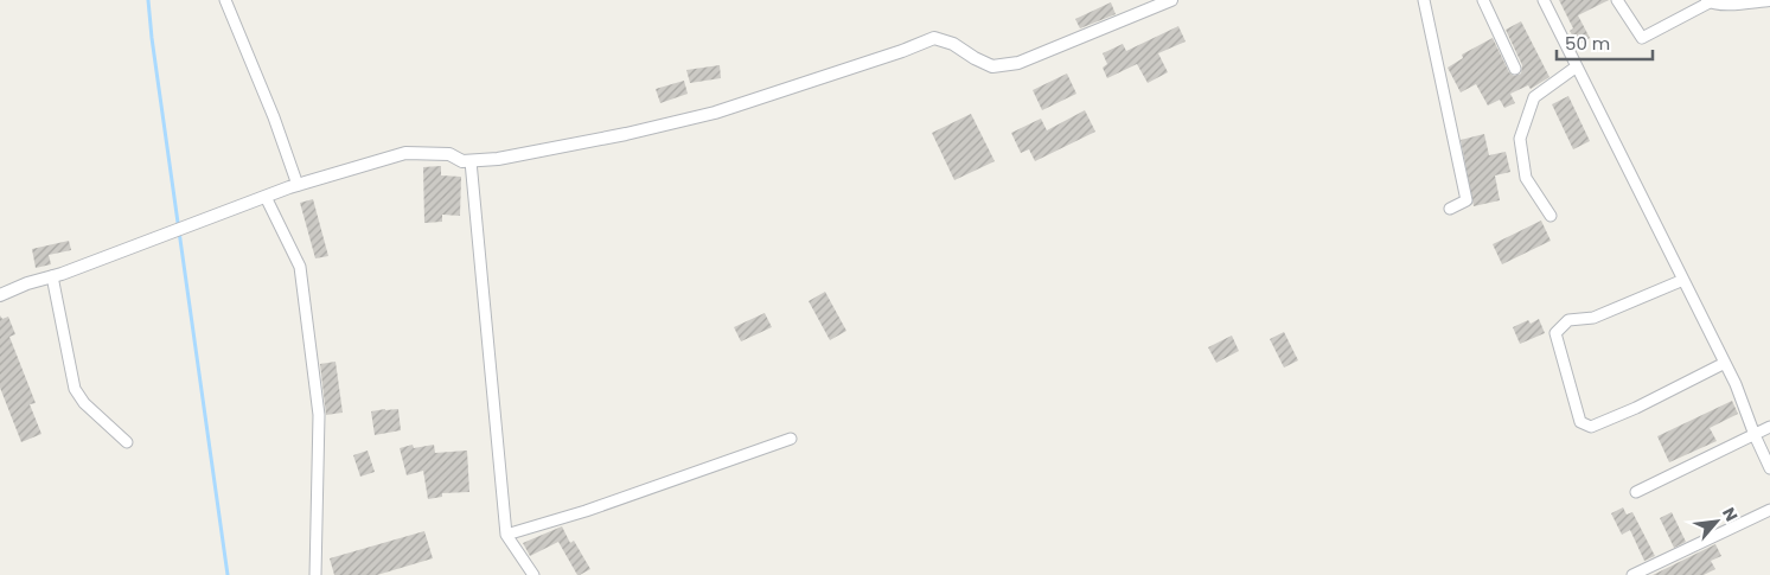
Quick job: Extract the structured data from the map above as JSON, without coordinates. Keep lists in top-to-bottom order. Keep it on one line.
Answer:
{"scale_bar":"50 m","north":"top right"}
